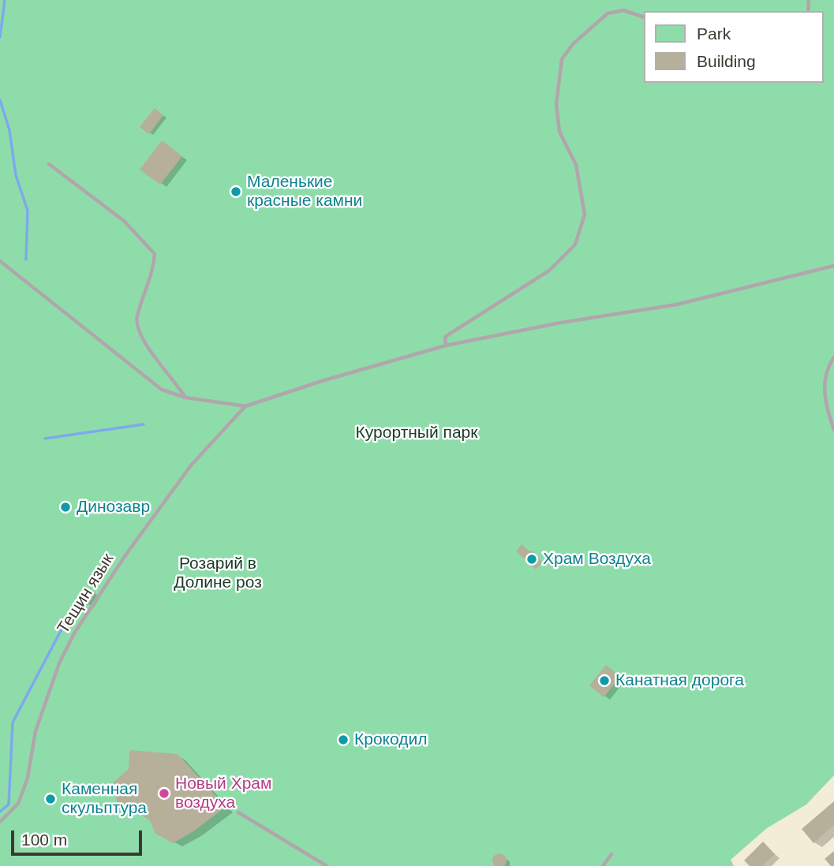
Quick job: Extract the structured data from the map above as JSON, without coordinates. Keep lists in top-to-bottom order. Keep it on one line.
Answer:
{"streets":{"lane":["Тещин язык"]},"parks":["Курортный парк","Розарий в Долине роз"],"places":["Маленькие красные камни","Динозавр","Храм Воздуха","Канатная дорога","Крокодил","Новый Храм воздуха","Каменная скульптура"],"legend":["Park","Building"],"scale_bar":"100 m"}
